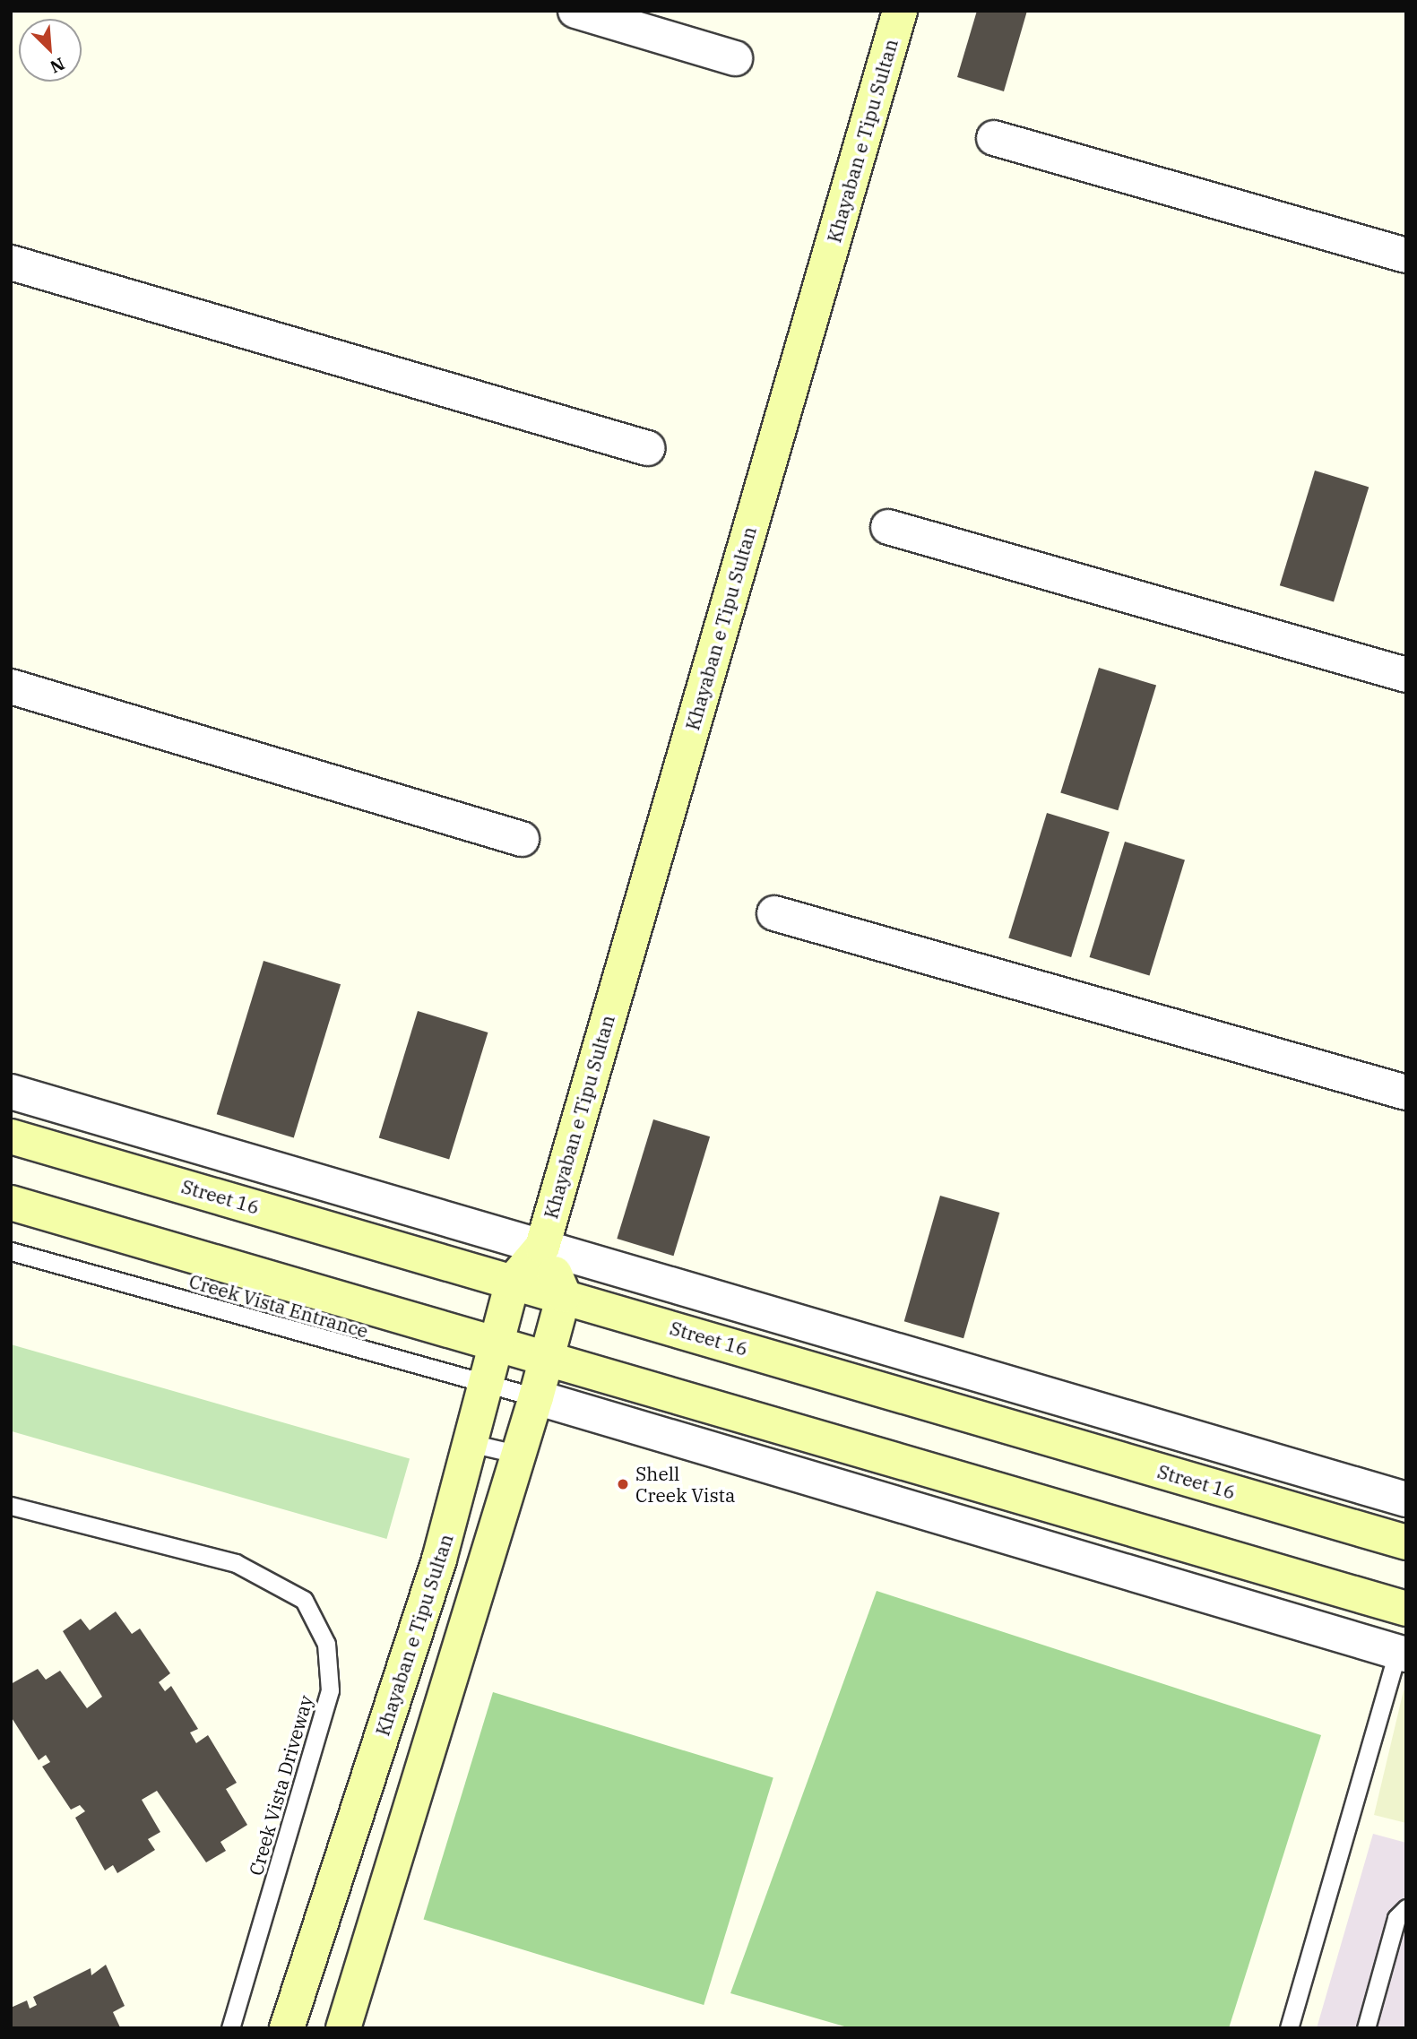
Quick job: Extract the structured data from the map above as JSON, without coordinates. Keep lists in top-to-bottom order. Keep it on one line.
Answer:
{"streets":{"street":["Khayaban e Tipu Sultan","Street 16"],"lane":["Creek Vista Entrance","Creek Vista Driveway"]},"crossings":[["Khayaban e Tipu Sultan","Street 16"],["Khayaban e Tipu Sultan","Creek Vista Entrance"]],"places":["Shell Creek Vista"],"north":"bottom right"}
